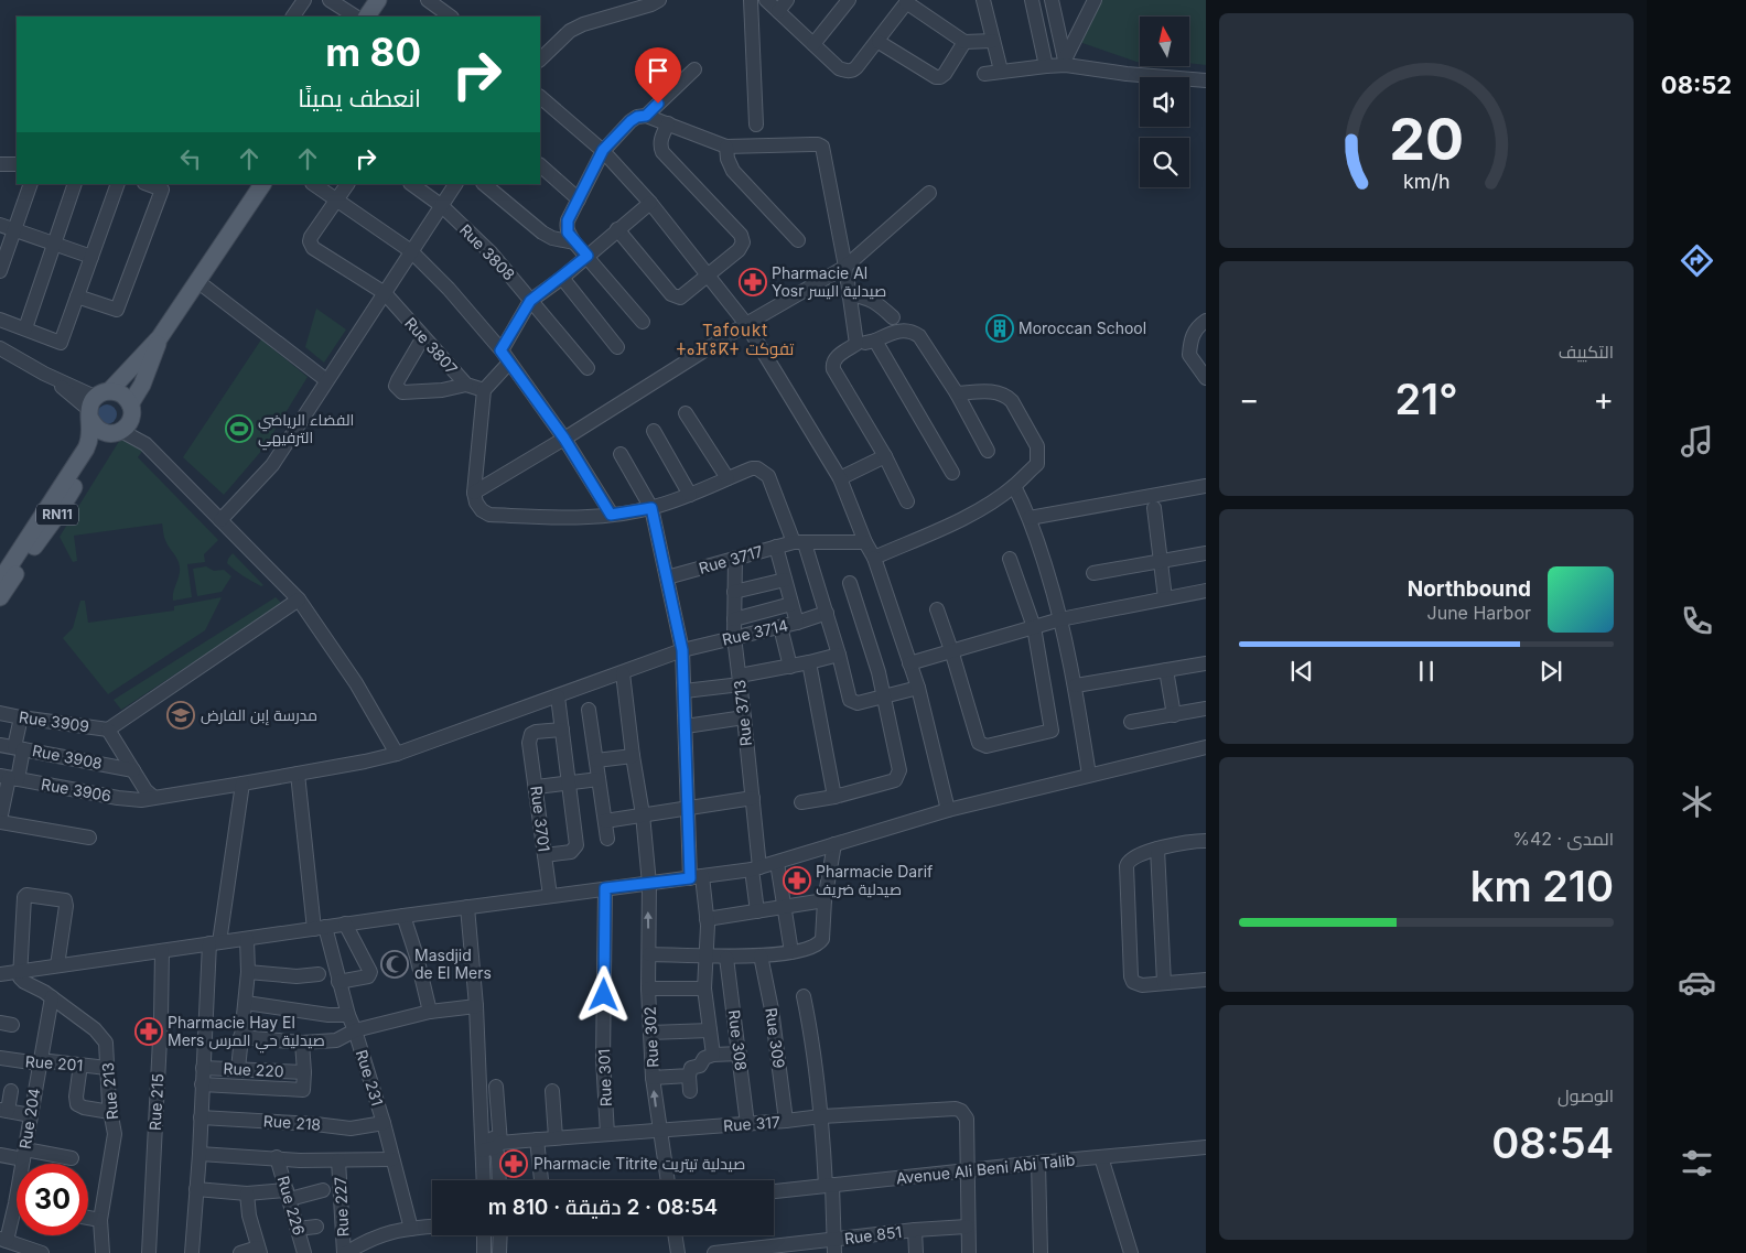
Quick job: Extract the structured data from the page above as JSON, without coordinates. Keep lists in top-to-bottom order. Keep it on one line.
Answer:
{"streets":{"main road":["RN11"],"street":["Rue 3808","Rue 3807","Rue 3717","Rue 3714","Rue 3713","Rue 3909","Rue 3908","Rue 3906","Rue 3701","Rue 302","Rue 309","Rue 308","Rue 201","Rue 220","Rue 231","Rue 301","Rue 213","Rue 215","Rue 204","Rue 218","Rue 317","Avenue Ali Beni Abi Talib","Rue 226","Rue 227","Rue 851"]},"crossings":[["Rue 3717","Rue 3713"],["Rue 3714","Rue 3713"],["Rue 3714","Rue 3906"],["Rue 3714","Rue 302"],["Rue 3906","Rue 231"],["Rue 302","Rue 317"],["Rue 309","Rue 317"],["Rue 308","Rue 317"],["Rue 201","Rue 213"],["Rue 201","Rue 204"],["Rue 231","Rue 218"],["Rue 301","Rue 317"],["Rue 213","Rue 204"],["Rue 317","Avenue Ali Beni Abi Talib"]],"districts":["Tafoukt ⵜⴰⴼⵓⴽⵜ تفوكت"],"places":{"pharmacy":["Pharmacie Al Yosr صيدلية اليسر","Pharmacie Darif صيدلية ضريف","Pharmacie Hay El Mers صيدلية حي المرس","Pharmacie Titrite صيدلية تيتريت"],"building":["Moroccan School"],"sports":["الفضاء الرياضي الترفيهي"],"school or university":["مدرسة إبن الفارض"],"mosque":["Masdjid de El Mers"]},"north":"top","page":{"tabs":"08:52","turn":["80 m","انعطف يمينًا"],"tile":["التكييف",["المدى · 42%","210 km"],["الوصول","08:54"]],"heat":["−","21°","+"],"song":["Northbound","June Harbor"],"limit":"30","trip":"08:54 · 2 دقيقة · 810 m","gauge":["20","km/h"]}}
